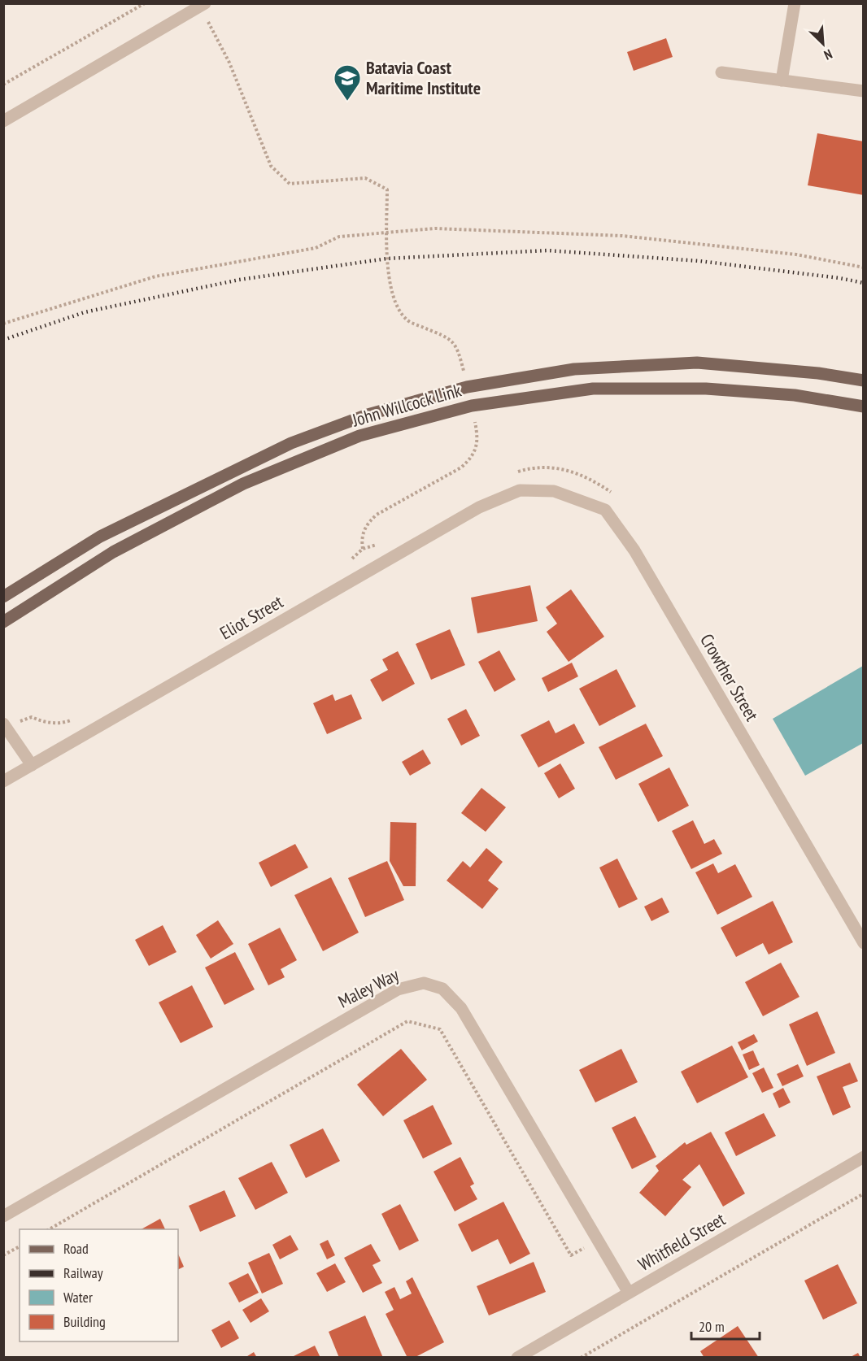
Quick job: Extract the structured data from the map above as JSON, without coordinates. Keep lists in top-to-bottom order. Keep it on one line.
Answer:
{"streets":{"main road":["John Willcock Link"],"street":["Eliot Street","Crowther Street","Maley Way","Whitfield Street"]},"crossings":[["Eliot Street","Crowther Street"],["Maley Way","Whitfield Street"]],"places":{"school or university":["Batavia Coast Maritime Institute"]},"legend":["Road","Railway","Water","Building"],"scale_bar":"20 m","north":"bottom right"}
